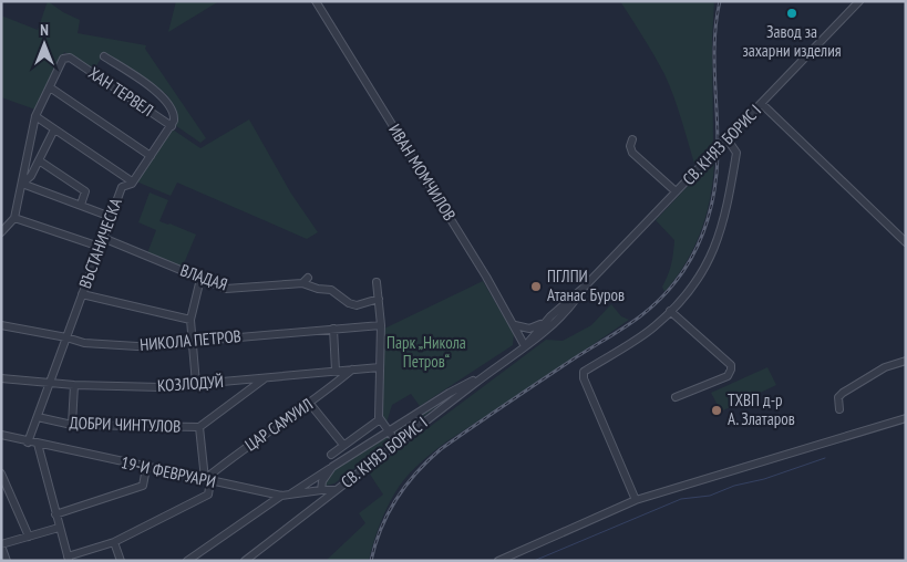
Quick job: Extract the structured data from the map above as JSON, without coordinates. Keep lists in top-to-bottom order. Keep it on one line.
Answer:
{"streets":{"street":["ХАН ТЕРВЕЛ","СВ. КНЯЗ БОРИС I","ИВАН МОМЧИЛОВ","ВЪСТАНИЧЕСКА","ВЛАДАЯ","НИКОЛА ПЕТРОВ","КОЗЛОДУЙ","ДОБРИ ЧИНТУЛОВ","ЦАР САМУИЛ","19-И ФЕВРУАРИ"]},"crossings":[["ХАН ТЕРВЕЛ","ВЪСТАНИЧЕСКА"],["СВ. КНЯЗ БОРИС I","ИВАН МОМЧИЛОВ"],["СВ. КНЯЗ БОРИС I","19-И ФЕВРУАРИ"],["ВЪСТАНИЧЕСКА","ВЛАДАЯ"],["ВЪСТАНИЧЕСКА","НИКОЛА ПЕТРОВ"],["ВЪСТАНИЧЕСКА","КОЗЛОДУЙ"],["ВЪСТАНИЧЕСКА","ДОБРИ ЧИНТУЛОВ"],["ВЪСТАНИЧЕСКА","19-И ФЕВРУАРИ"],["КОЗЛОДУЙ","ДОБРИ ЧИНТУЛОВ"],["КОЗЛОДУЙ","ЦАР САМУИЛ"],["ЦАР САМУИЛ","19-И ФЕВРУАРИ"]],"parks":["Парк „Никола Петров“"],"places":["Завод за захарни изделия","ПГЛПИ Атанас Буров","ТХВП д-р А. Златаров"],"north":"top"}
